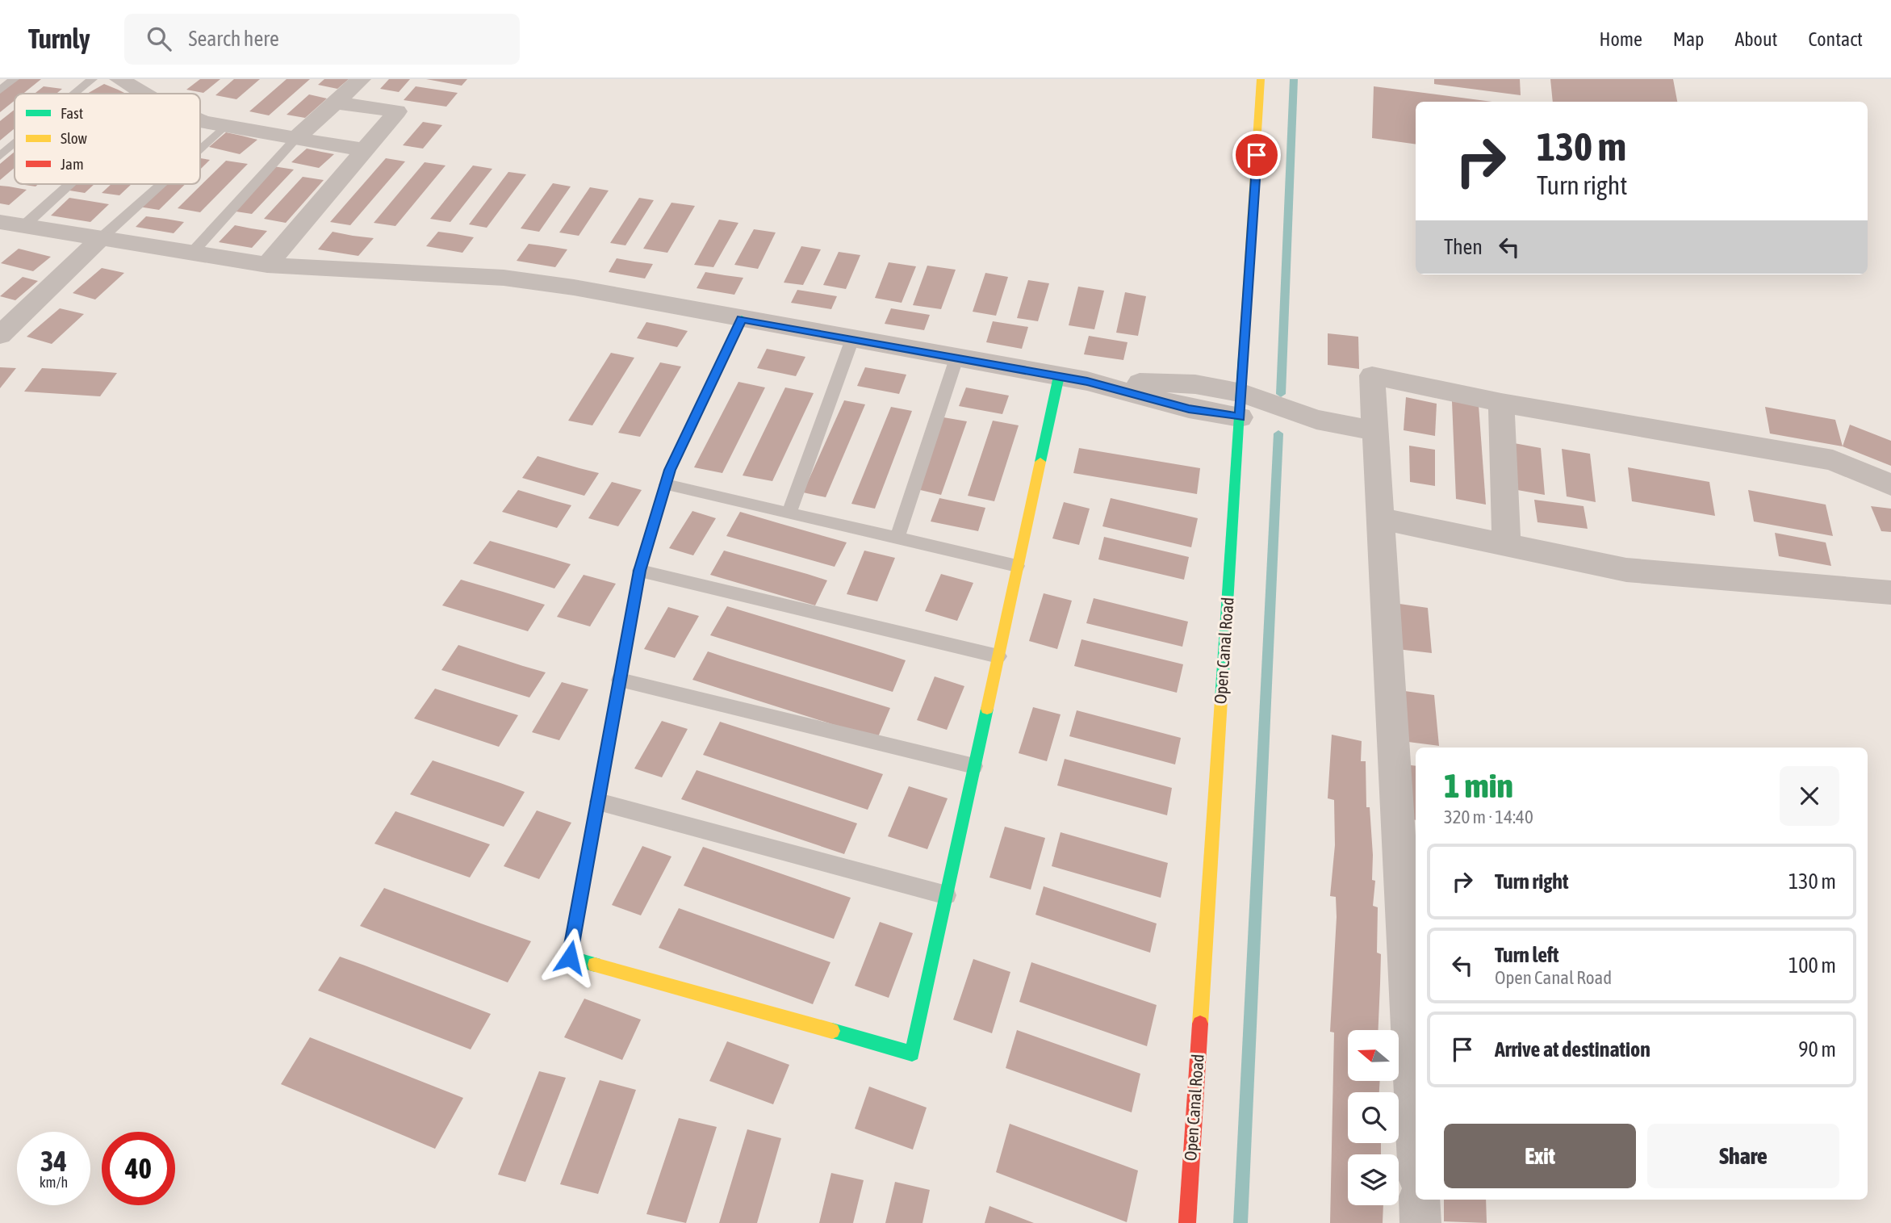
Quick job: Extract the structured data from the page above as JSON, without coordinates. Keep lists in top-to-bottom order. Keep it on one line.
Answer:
{"streets":{"street":["Open Canal Road"]},"legend":["Fast","Slow","Jam"],"north":"left","page":{"header":"Turnly","search":"Search here","nav":["Home","Map","About","Contact"],"turn":["130 m","Turn right"],"then":"Then","heading":["1 min","320 m · 14:40"],"list":[{"name":"Turn right","value":"130 m"},{"name":"Turn left","note":"Open Canal Road","value":"100 m"},{"name":"Arrive at destination","value":"90 m"}],"buttons":["Exit","Share"],"speed":"34 km/h","limit":"40"}}
